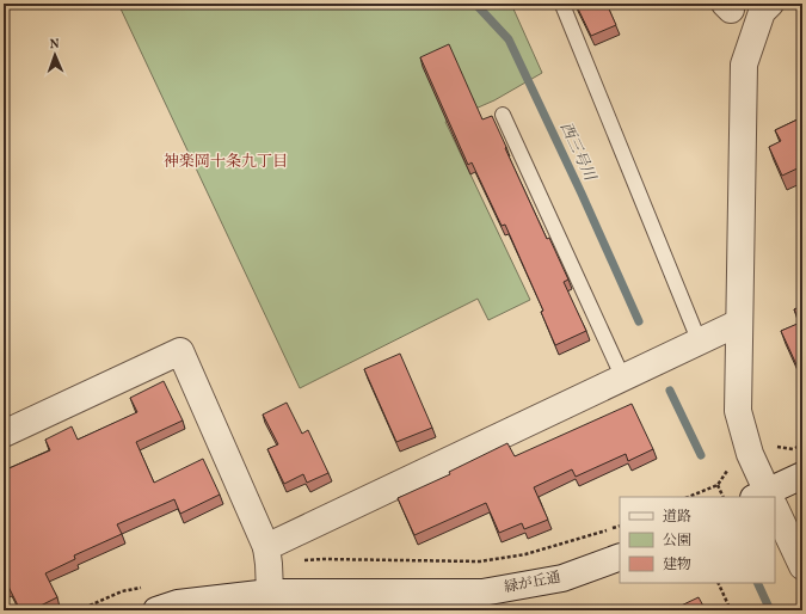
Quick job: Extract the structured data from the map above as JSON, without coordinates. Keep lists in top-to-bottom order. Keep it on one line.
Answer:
{"streets":{"street":["緑が丘通"]},"districts":["神楽岡十条九丁目"],"water":["西三号川"],"legend":["道路","公園","建物"],"north":"top"}
